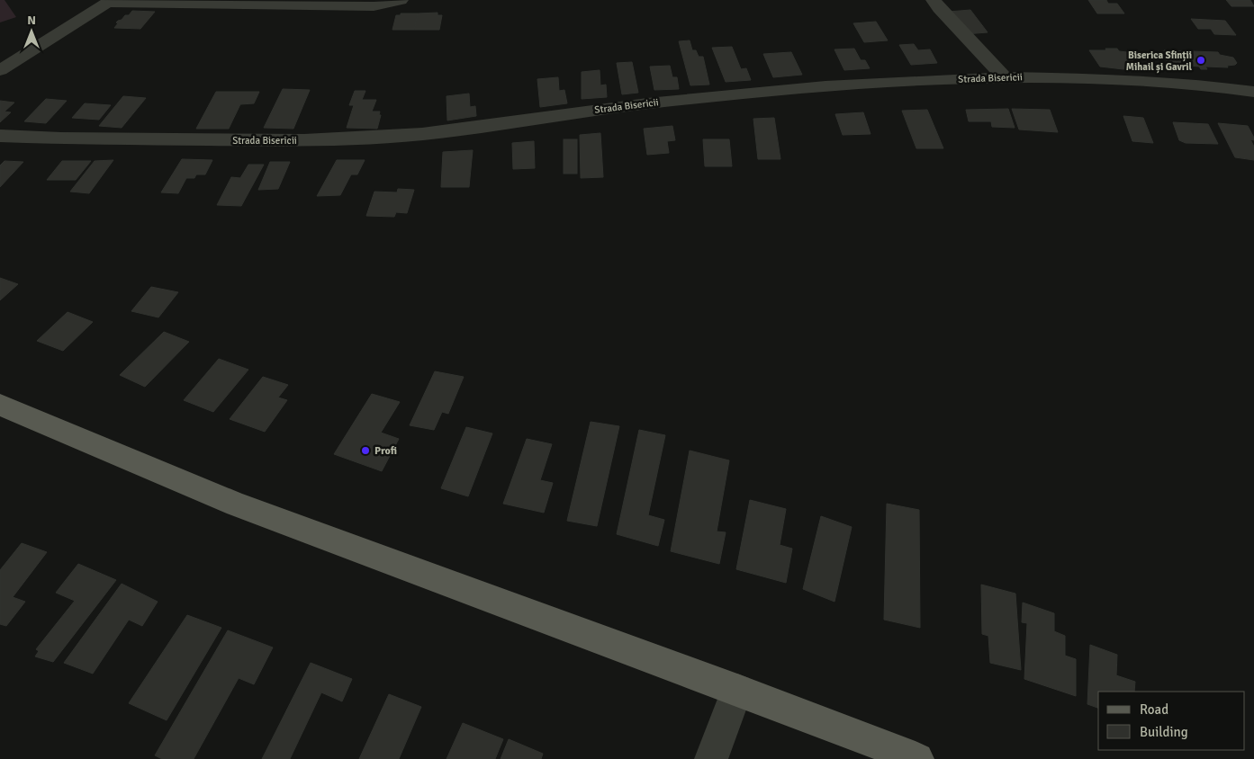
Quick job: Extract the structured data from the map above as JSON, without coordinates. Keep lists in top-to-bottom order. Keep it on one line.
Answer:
{"streets":{"street":["Strada Bisericii"]},"places":["Biserica Sfinții Mihail și Gavril","Profi"],"legend":["Road","Building"],"north":"top"}
